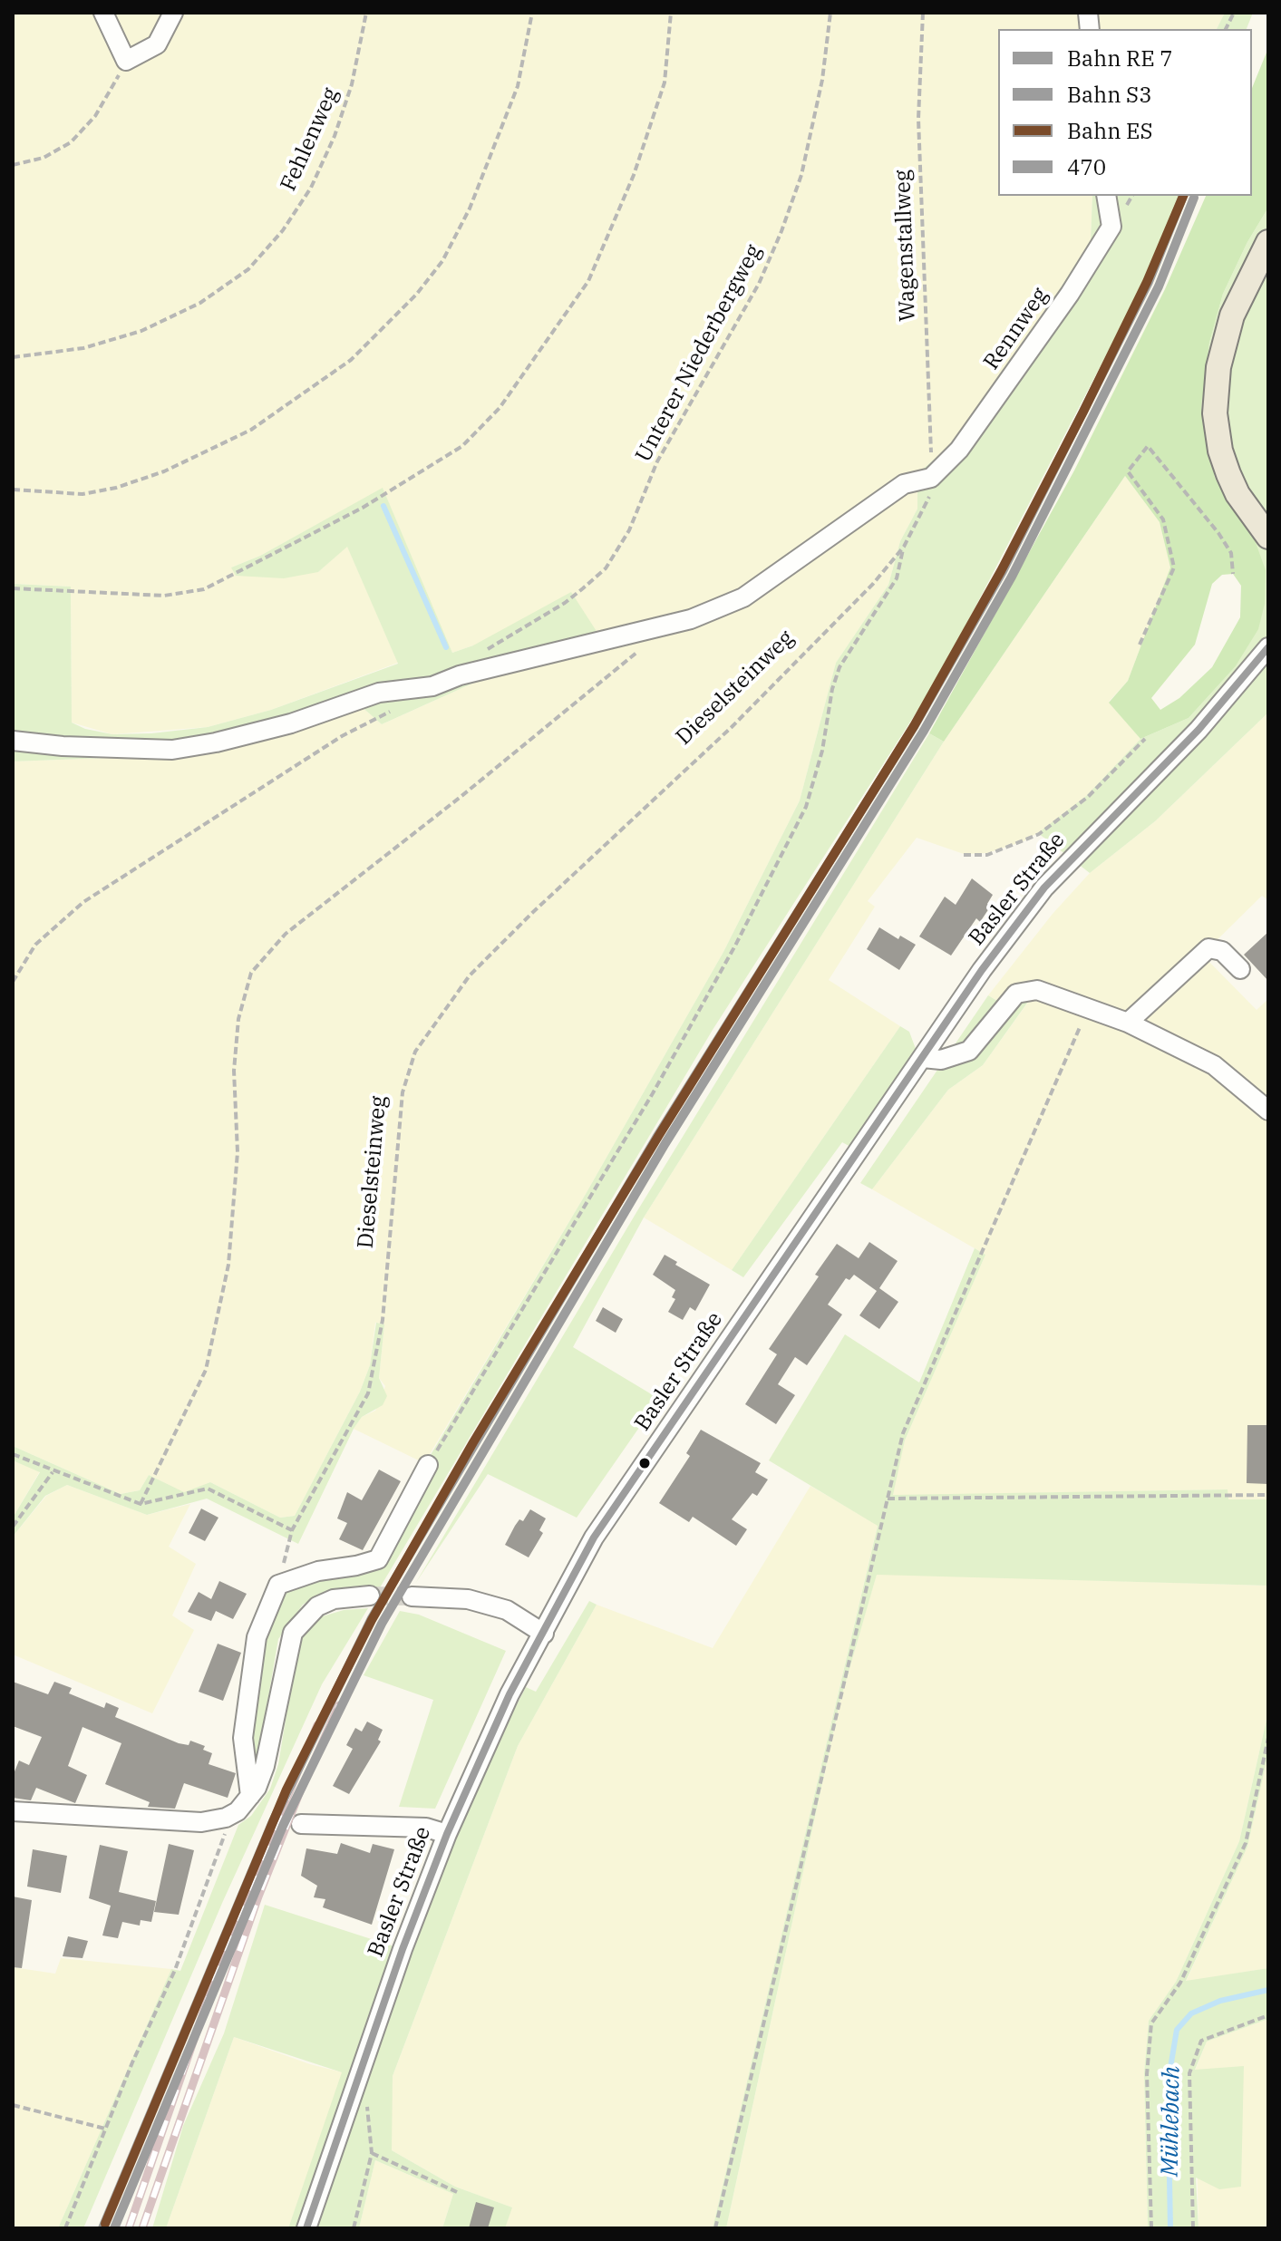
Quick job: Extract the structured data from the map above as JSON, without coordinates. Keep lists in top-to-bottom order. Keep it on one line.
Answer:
{"streets":{"street":["Rennweg","Basler Straße"],"path":["Fehlenweg","Wagenstallweg","Unterer Niederbergweg","Dieselsteinweg"]},"crossings":[["Wagenstallweg","Rennweg"],["Wagenstallweg","Dieselsteinweg"]],"water":["Mühlebach"],"lines":["rail line ES","rail line S3","transit line 470"],"legend":["Bahn RE 7","Bahn S3","Bahn ES","470"]}
